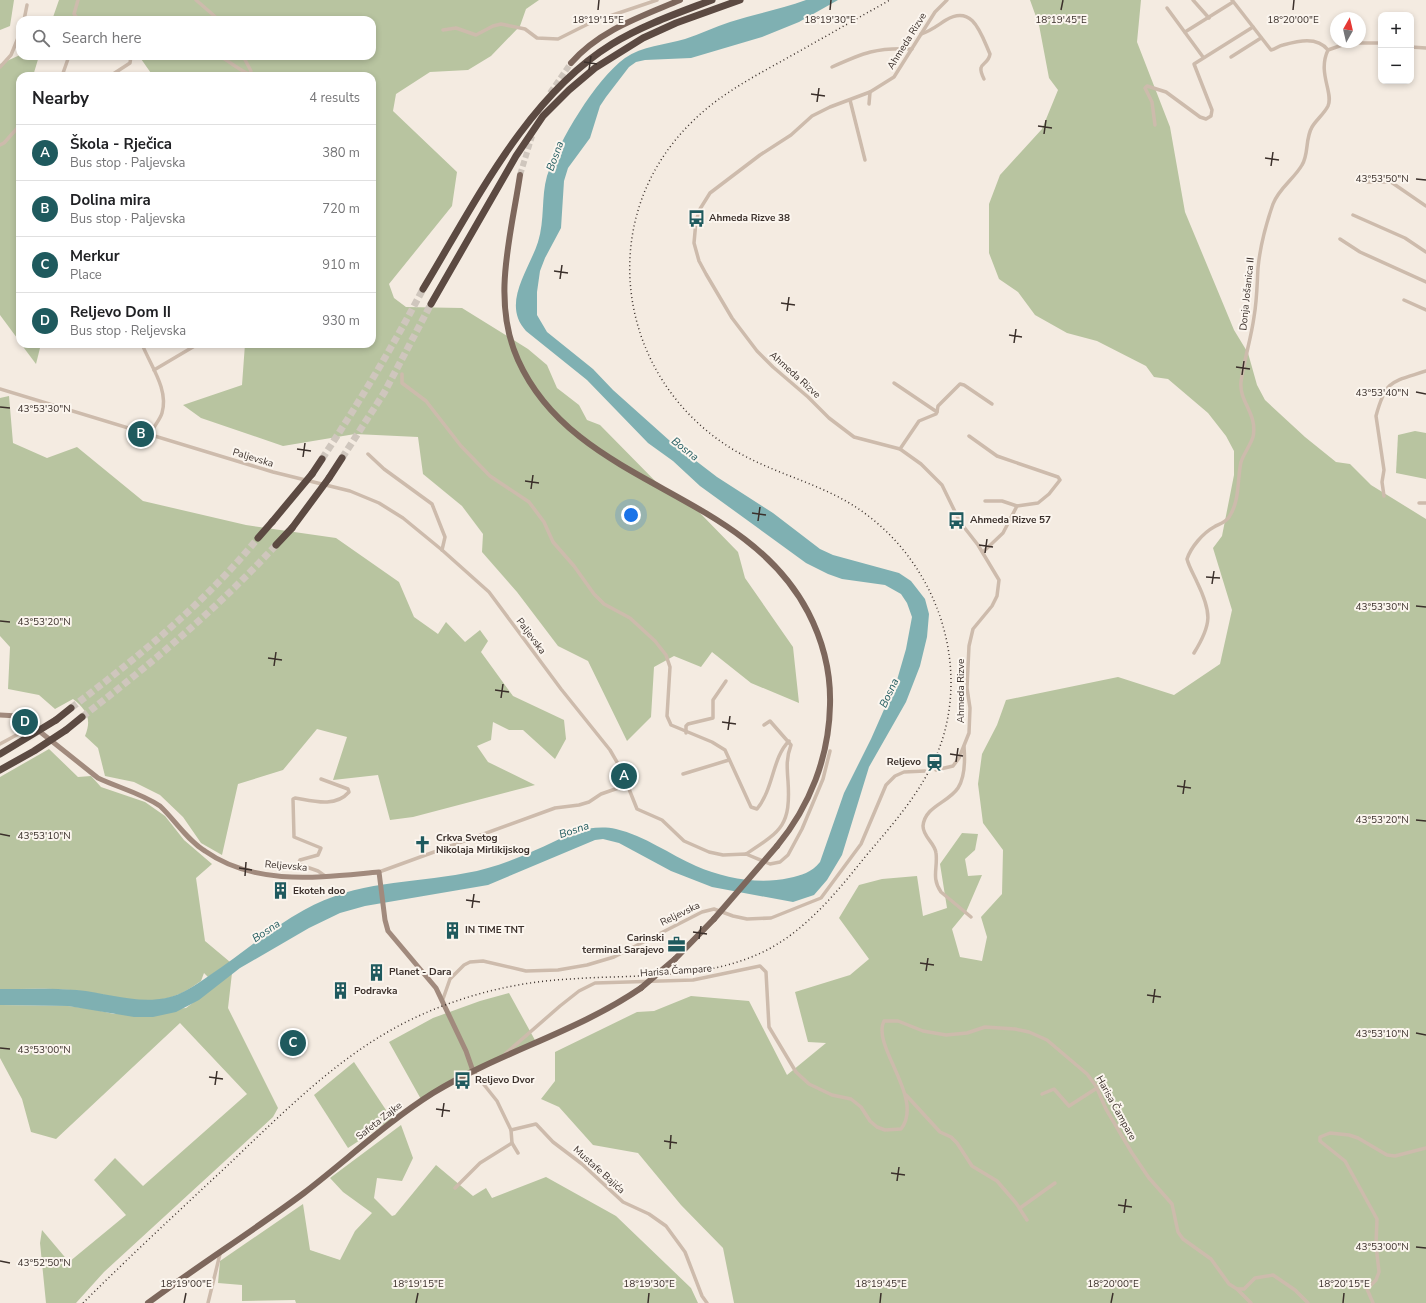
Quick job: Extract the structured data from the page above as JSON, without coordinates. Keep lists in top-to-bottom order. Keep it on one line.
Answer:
{"streets":{"main road":["Reljevska","Safeta Zajke"],"street":["Ahmeda Rizve","Donja Jošanica II","Paljevska","Harisa Čampare","Mustafe Bajića"]},"crossings":[["Harisa Čampare","Safeta Zajke"]],"water":["Bosna"],"places":{"bus stop":["Ahmeda Rizve 38","Ahmeda Rizve 57","Reljevo Dvor"],"station":["Reljevo"],"church":["Crkva Svetog Nikolaja Mirlikijskog"],"building":["Ekoteh doo","IN TIME TNT","Planet - Dara","Podravka"],"office":["Carinski terminal Sarajevo"]},"north":"top","page":{"map_buttons":["+","−"],"search":"Search here","heading":["Nearby","4 results"],"list":[{"mark":"A","name":"Škola - Rječica","note":"Bus stop · Paljevska","value":"380 m"},{"mark":"B","name":"Dolina mira","note":"Bus stop · Paljevska","value":"720 m"},{"mark":"C","name":"Merkur","note":"Place","value":"910 m"},{"mark":"D","name":"Reljevo Dom II","note":"Bus stop · Reljevska","value":"930 m"}],"pins":["B","D","A","C"]},"coordinates":["18°19'15\"E","18°19'30\"E","18°19'45\"E","18°20'00\"E","43°53'50\"N","43°53'40\"N","43°53'30\"N","43°53'20\"N","43°53'10\"N","43°53'00\"N","43°52'50\"N","18°19'00\"E","18°20'15\"E"]}
